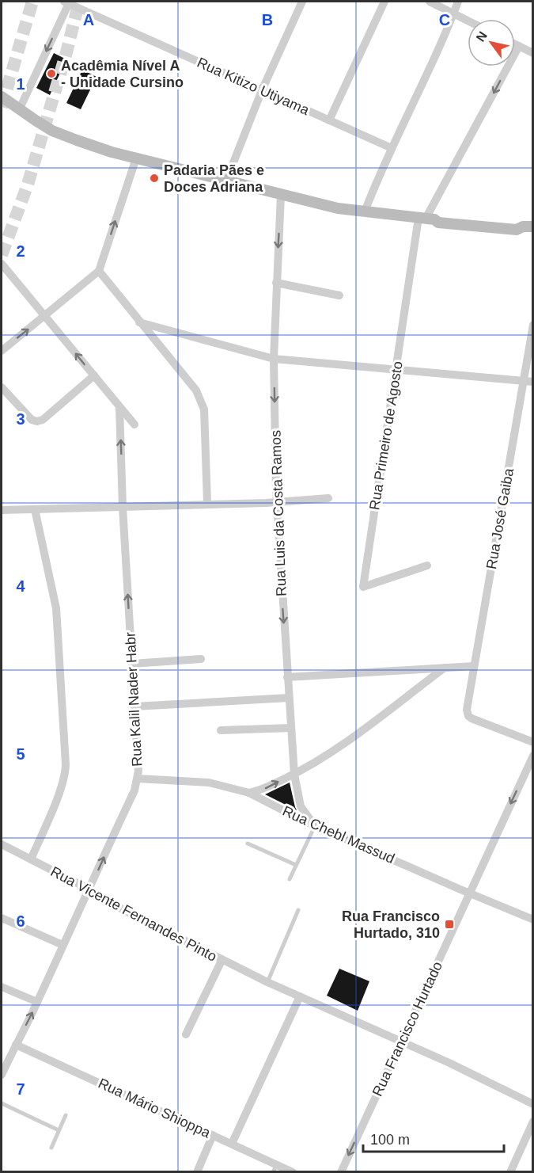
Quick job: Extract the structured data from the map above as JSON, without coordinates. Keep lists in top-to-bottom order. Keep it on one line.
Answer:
{"streets":{"street":["Rua Kitizo Utiyama","Rua Primeiro de Agosto","Rua Luis da Costa Ramos","Rua José Gaiba","Rua Kalil Nader Habr","Rua Chebl Massud","Rua Vicente Fernandes Pinto","Rua Francisco Hurtado","Rua Mário Shioppa"]},"crossings":[["Rua Luis da Costa Ramos","Rua Chebl Massud"],["Rua Kalil Nader Habr","Rua Chebl Massud"],["Rua Kalil Nader Habr","Rua Vicente Fernandes Pinto"],["Rua Kalil Nader Habr","Rua Mário Shioppa"],["Rua Chebl Massud","Rua Francisco Hurtado"],["Rua Vicente Fernandes Pinto","Rua Francisco Hurtado"]],"one_way":["Rua Luis da Costa Ramos","Rua Francisco Hurtado"],"places":{"other":["Acadêmia Nível A - Unidade Cursino","Padaria Pães e Doces Adriana"],"transit":["Rua Francisco Hurtado, 310"]},"scale_bar":"100 m","north":"top left","grid":{"columns":["A","B","C"],"rows":["1","2","3","4","5","6","7"]}}
